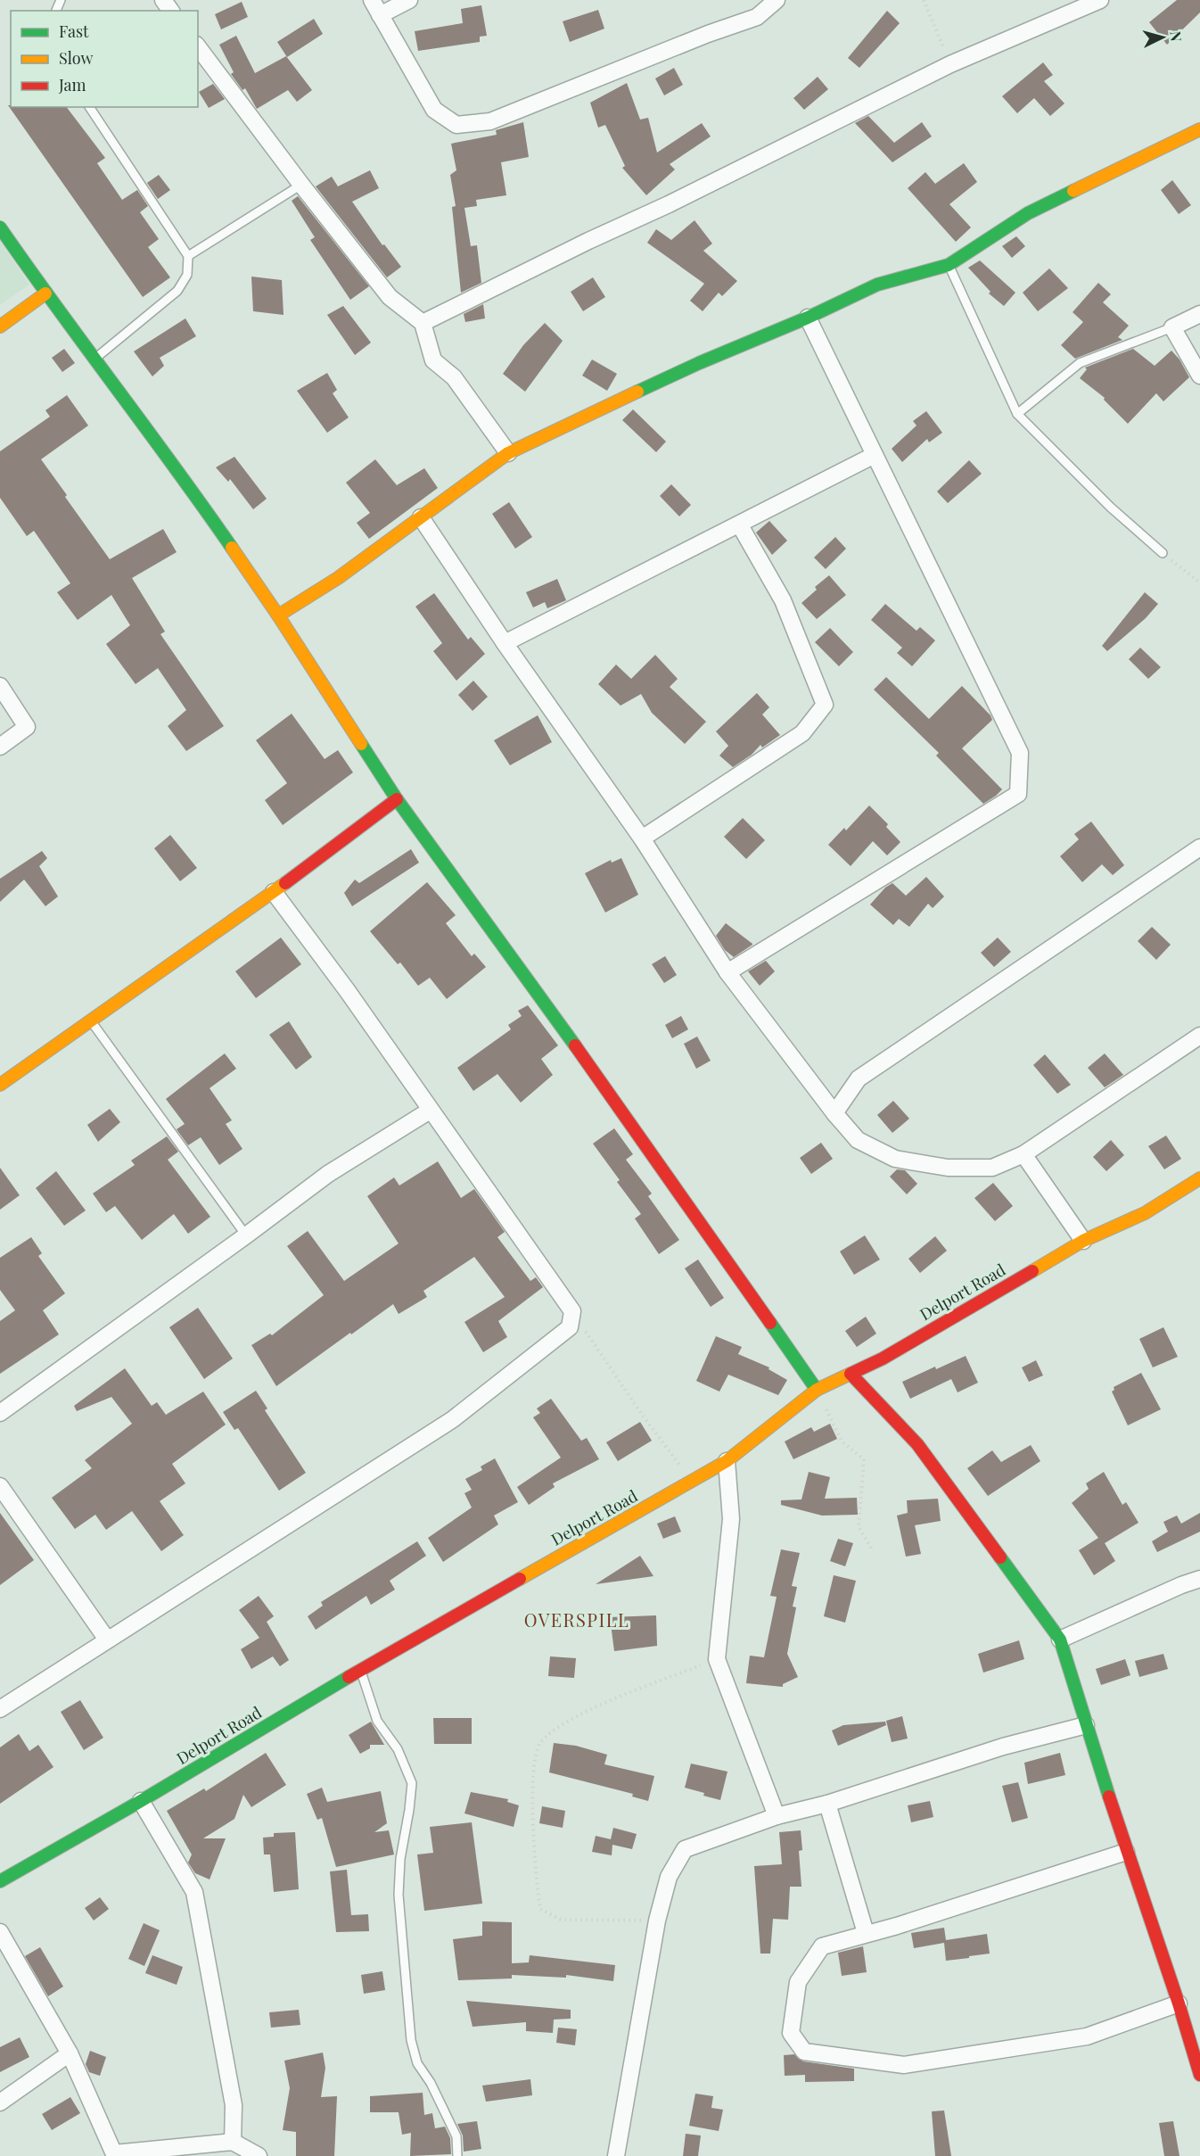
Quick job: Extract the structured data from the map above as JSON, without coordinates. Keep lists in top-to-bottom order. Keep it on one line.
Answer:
{"streets":{"street":["Delport Road"]},"districts":["OVERSPILL"],"legend":["Fast","Slow","Jam"],"north":"right"}
